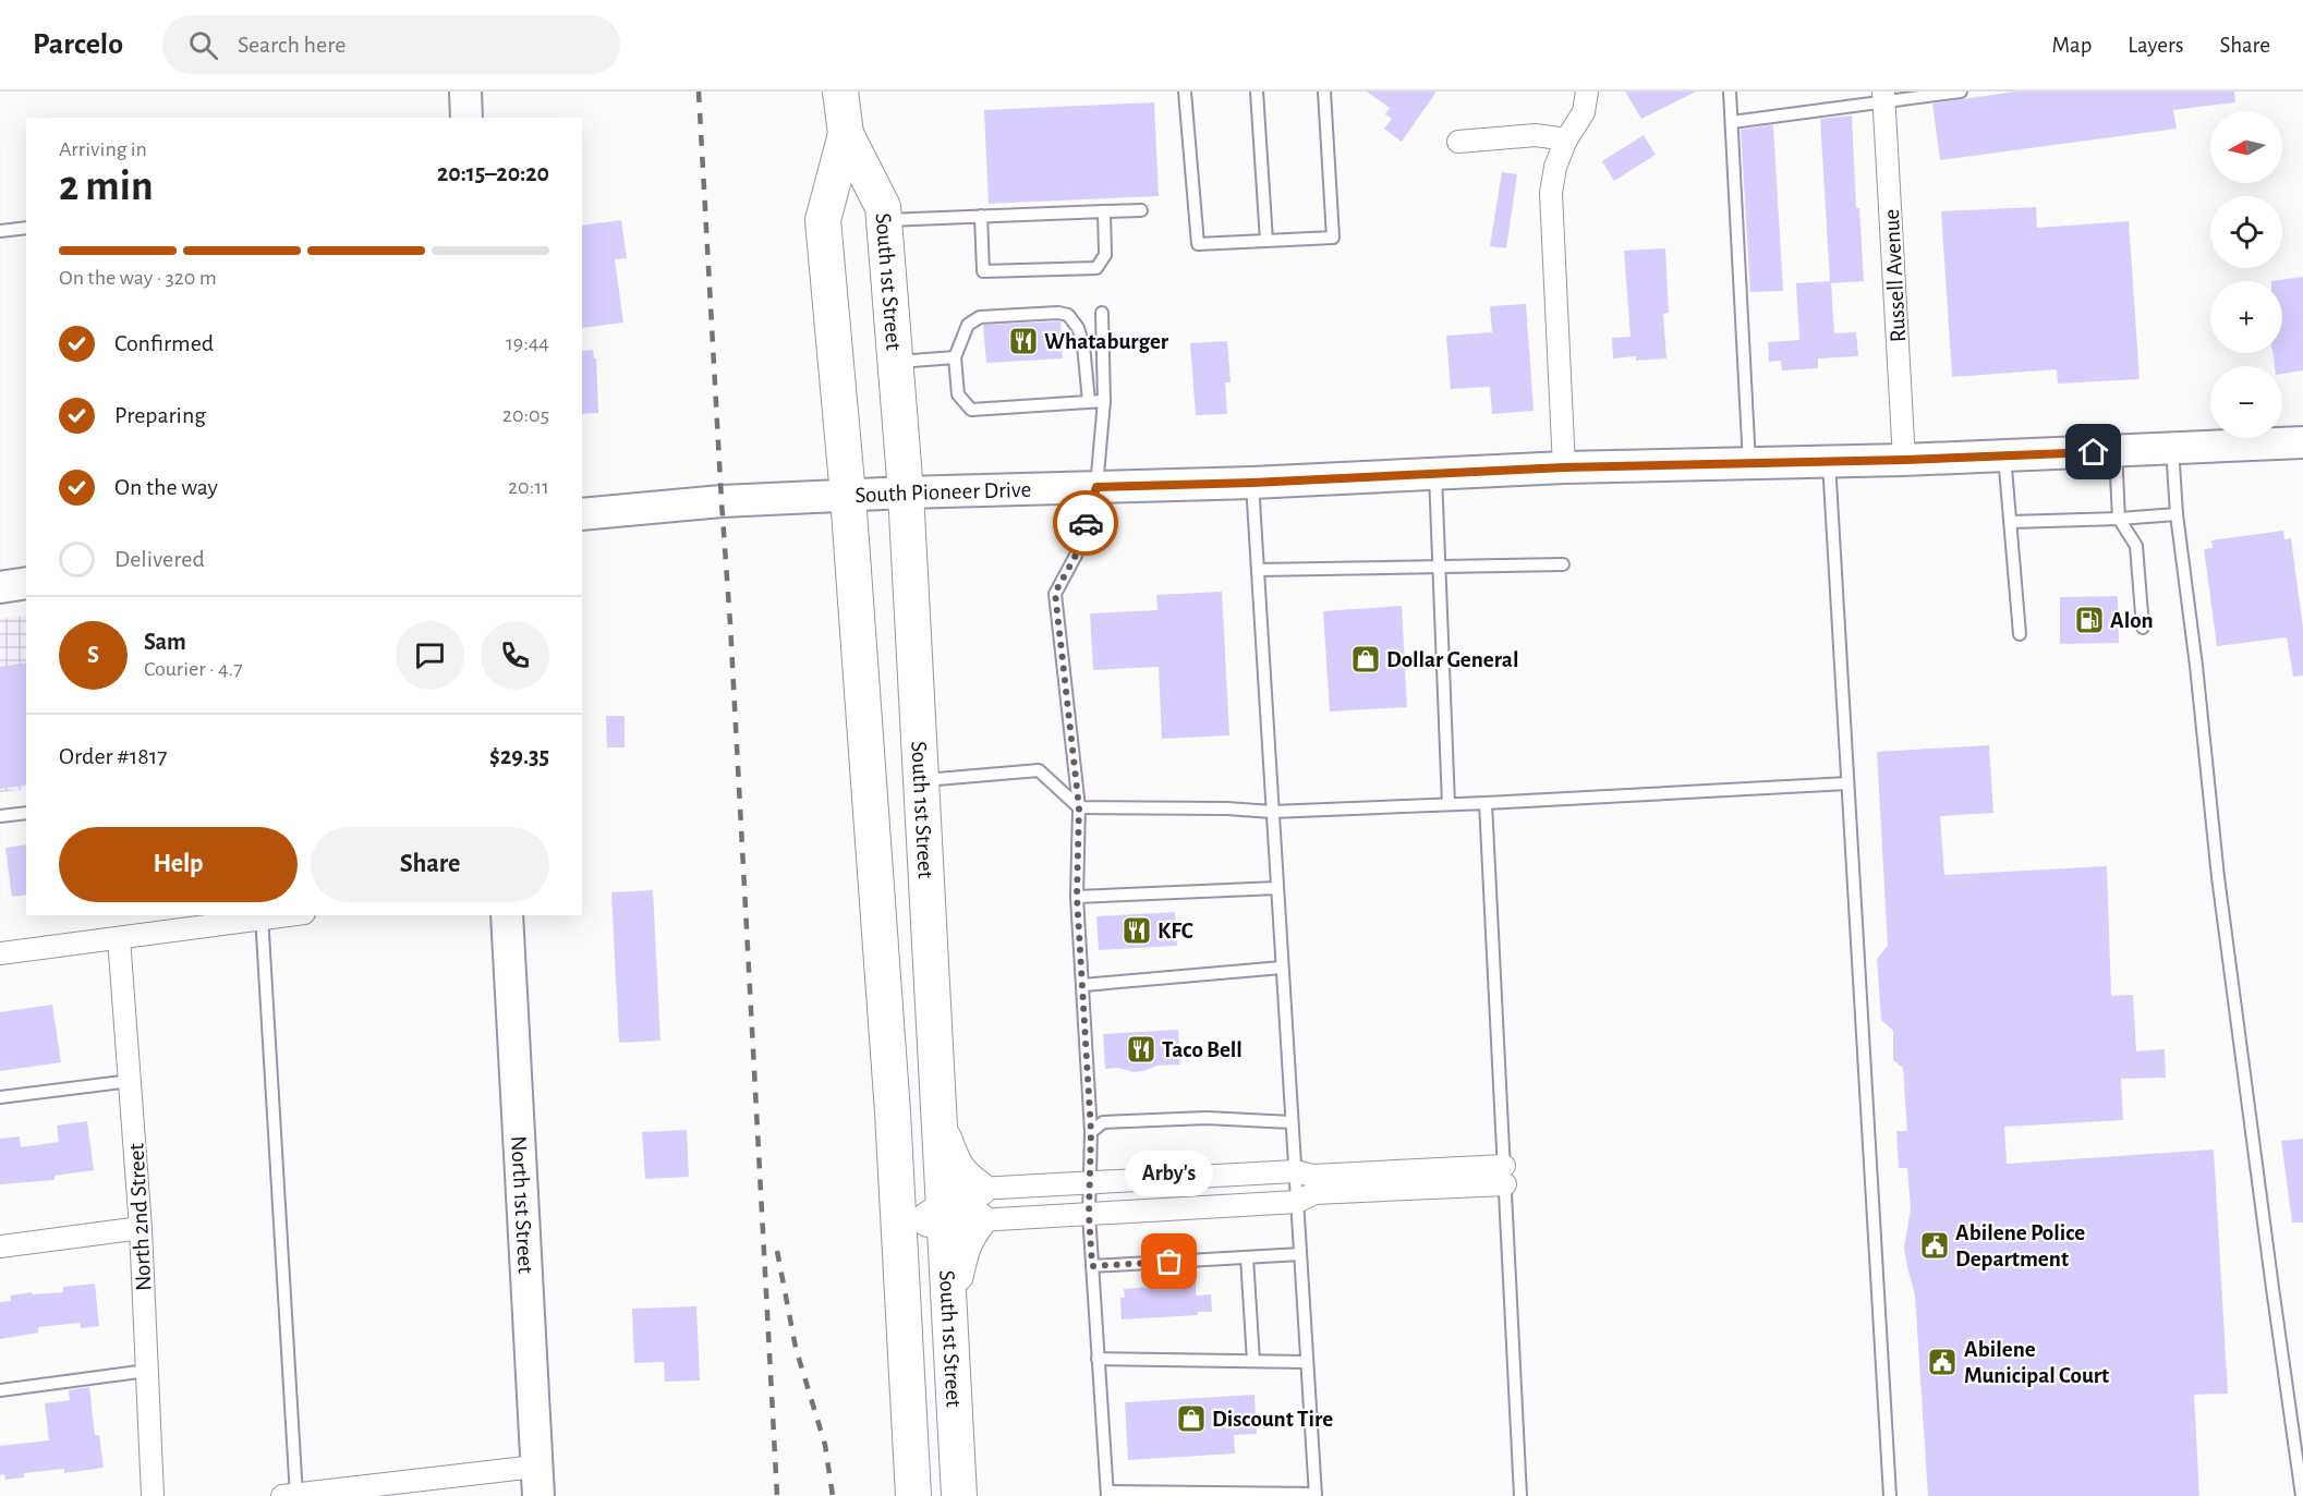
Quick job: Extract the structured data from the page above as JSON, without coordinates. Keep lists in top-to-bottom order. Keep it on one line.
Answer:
{"streets":{"main road":["South 1st Street"],"street":["Russell Avenue","South Pioneer Drive","North 1st Street","North 2nd Street"]},"crossings":[["Russell Avenue","South Pioneer Drive"],["South 1st Street","South Pioneer Drive"]],"places":{"restaurant":["Whataburger","KFC","Taco Bell"],"fuel station":["Alon"],"shop":["Dollar General","Discount Tire"],"public building":["Abilene Police Department","Abilene Municipal Court"],"other":["Arby's"]},"north":"left","page":{"header":"Parcelo","search":"Search here","nav":["Map","Layers","Share"],"map_buttons":["+","−"],"heading":["2 min","Arriving in","20:15–20:20"],"panel":["Sam","Courier · 4.7","Order #1817","$29.35"],"bar":"On the way · 320 m","list":[["Confirmed","19:44"],["Preparing","20:05"],["On the way","20:11"],"Delivered"],"round":"S","buttons":["Help","Share"],"bubble":"Arby's"}}
